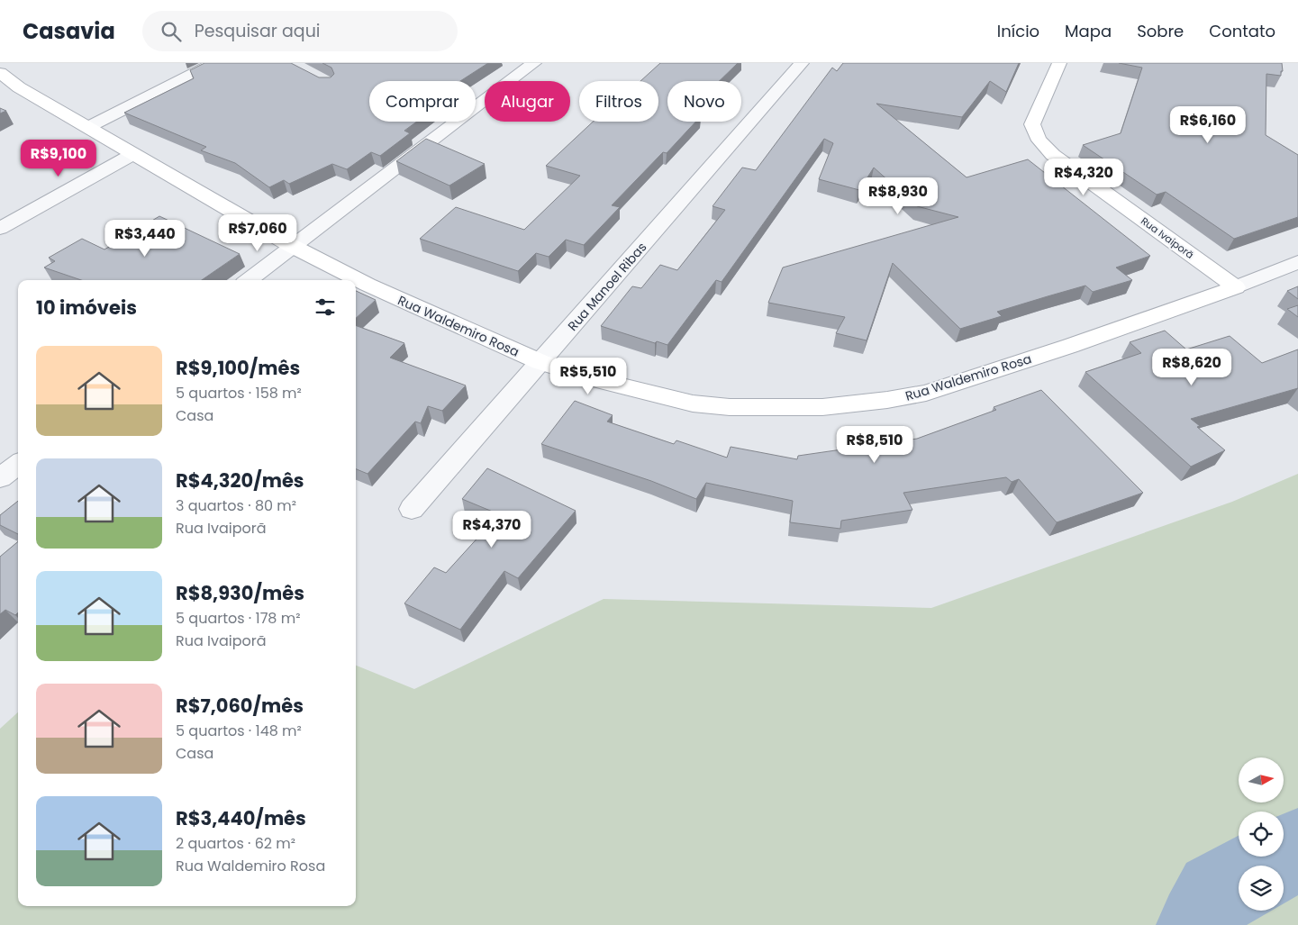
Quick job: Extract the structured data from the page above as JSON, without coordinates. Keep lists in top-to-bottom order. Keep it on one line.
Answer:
{"streets":{"street":["Rua Ivaiporã","Rua Manoel Ribas","Rua Waldemiro Rosa"]},"crossings":[["Rua Ivaiporã","Rua Waldemiro Rosa"],["Rua Manoel Ribas","Rua Waldemiro Rosa"]],"north":"right","page":{"header":"Casavia","search":"Pesquisar aqui","nav":["Início","Mapa","Sobre","Contato"],"chip":["Comprar","Alugar","Filtros","Novo"],"price":["R$6,160","R$9,100","R$4,320","R$8,930","R$7,060","R$3,440","R$8,620","R$5,510","R$8,510","R$4,370"],"heading":"10 imóveis","list":[{"name":"R$9,100/mês","note":"5 quartos · 158 m² · Casa"},{"name":"R$4,320/mês","note":"3 quartos · 80 m² · Rua Ivaiporã"},{"name":"R$8,930/mês","note":"5 quartos · 178 m² · Rua Ivaiporã"},{"name":"R$7,060/mês","note":"5 quartos · 148 m² · Casa"},{"name":"R$3,440/mês","note":"2 quartos · 62 m² · Rua Waldemiro Rosa"}]}}
